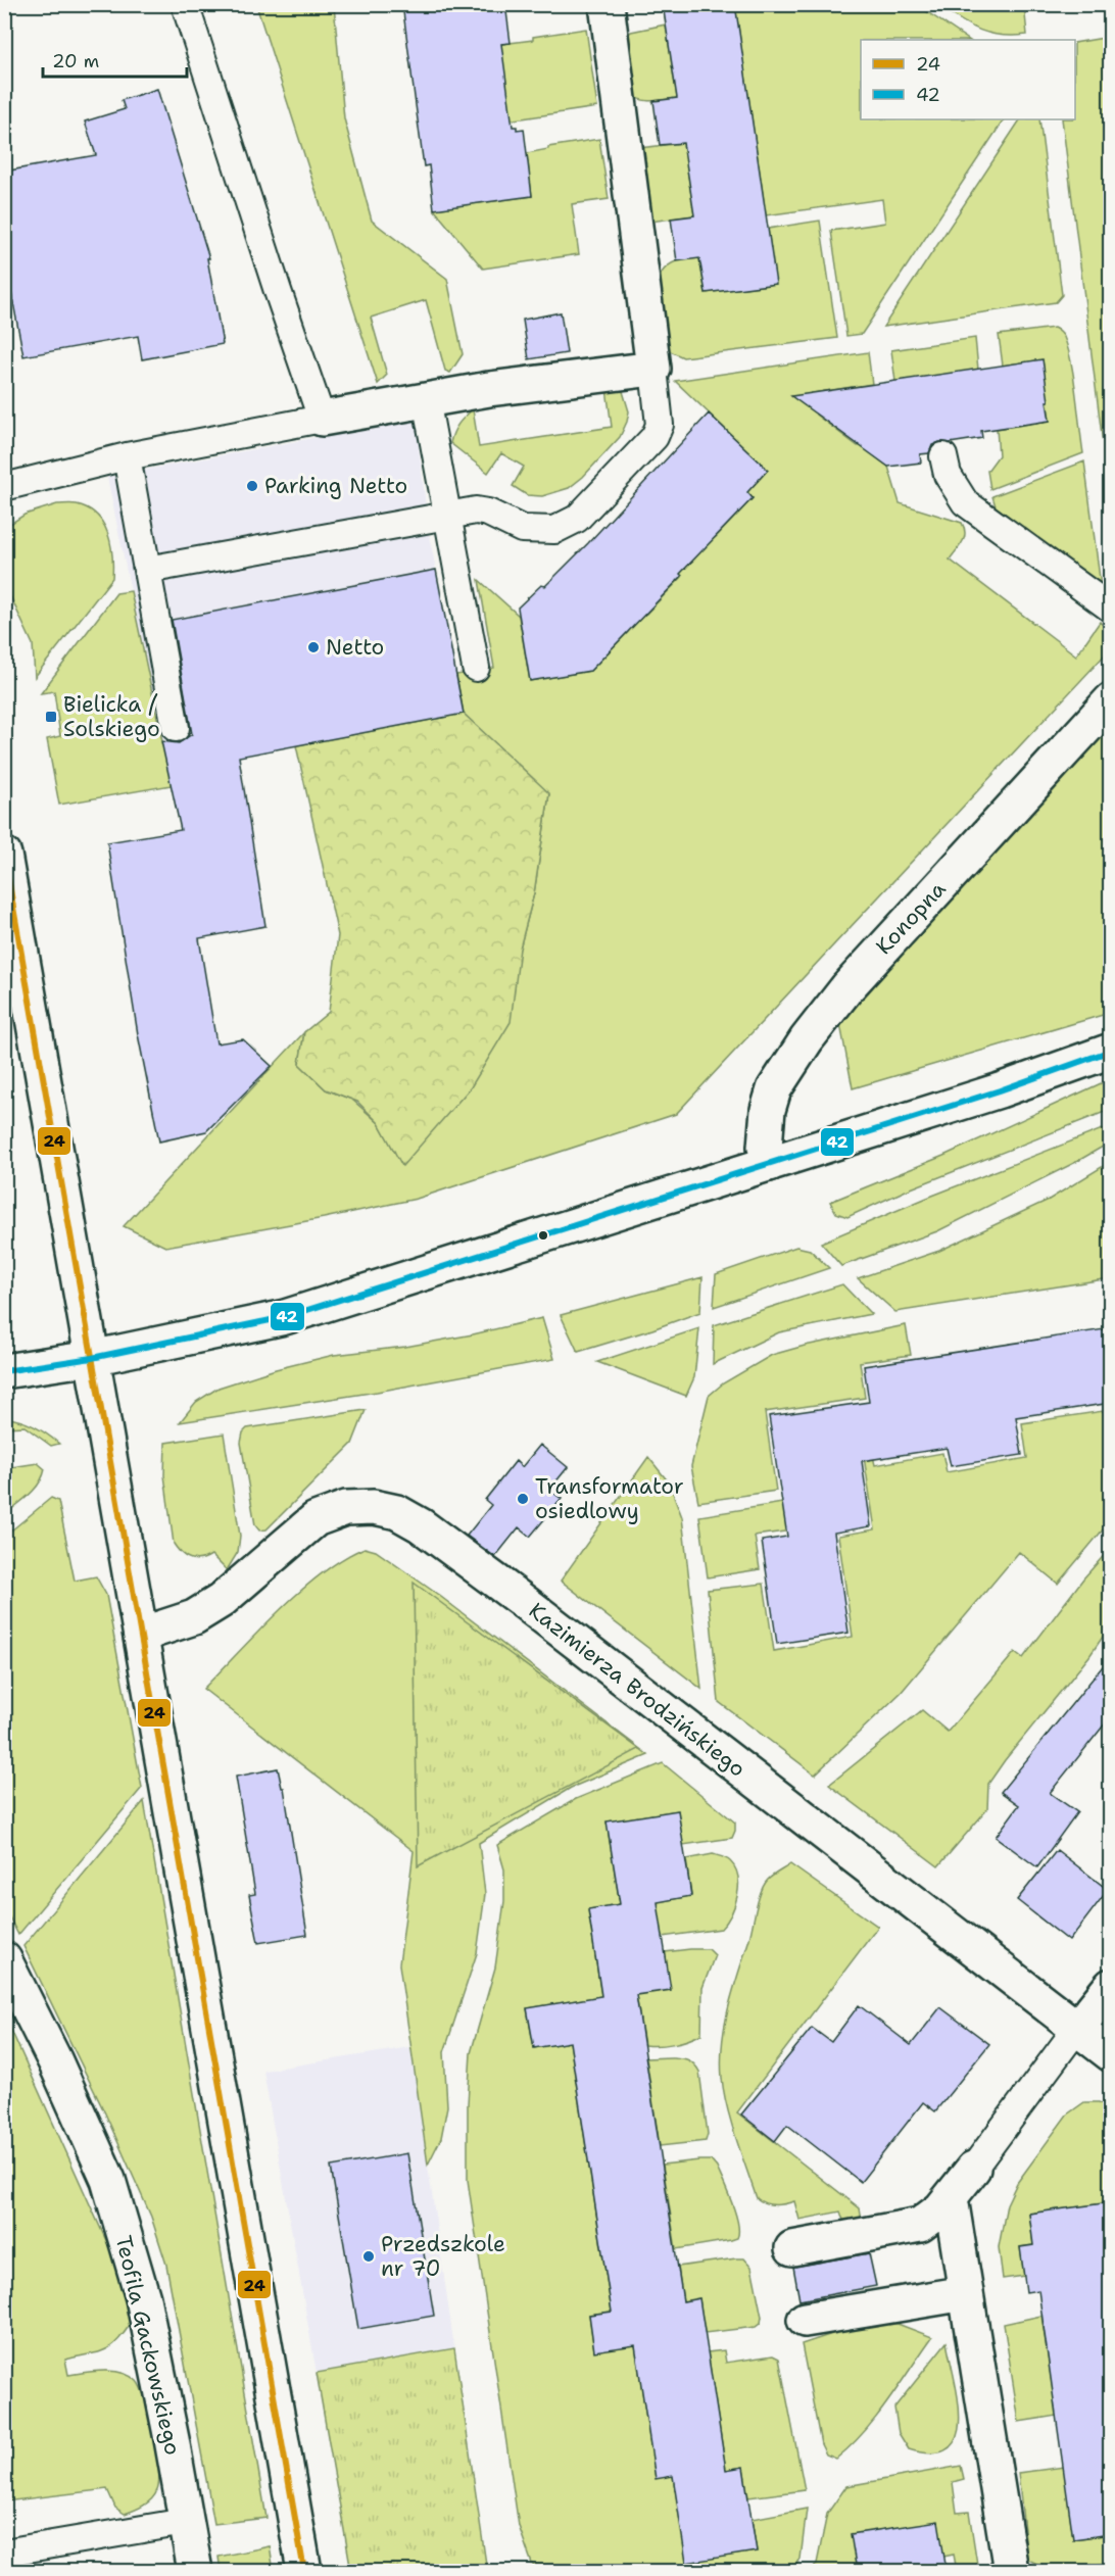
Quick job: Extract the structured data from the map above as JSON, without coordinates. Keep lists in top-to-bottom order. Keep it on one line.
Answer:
{"streets":{"street":["Konopna","Kazimierza Brodzińskiego","Teofila Gackowskiego"]},"places":{"other":["Parking Netto","Netto","Transformator osiedlowy","Przedszkole nr 70"],"transit":["Bielicka / Solskiego"]},"lines":["transit line 24","transit line 42"],"legend":["24","42"],"scale_bar":"20 m"}
